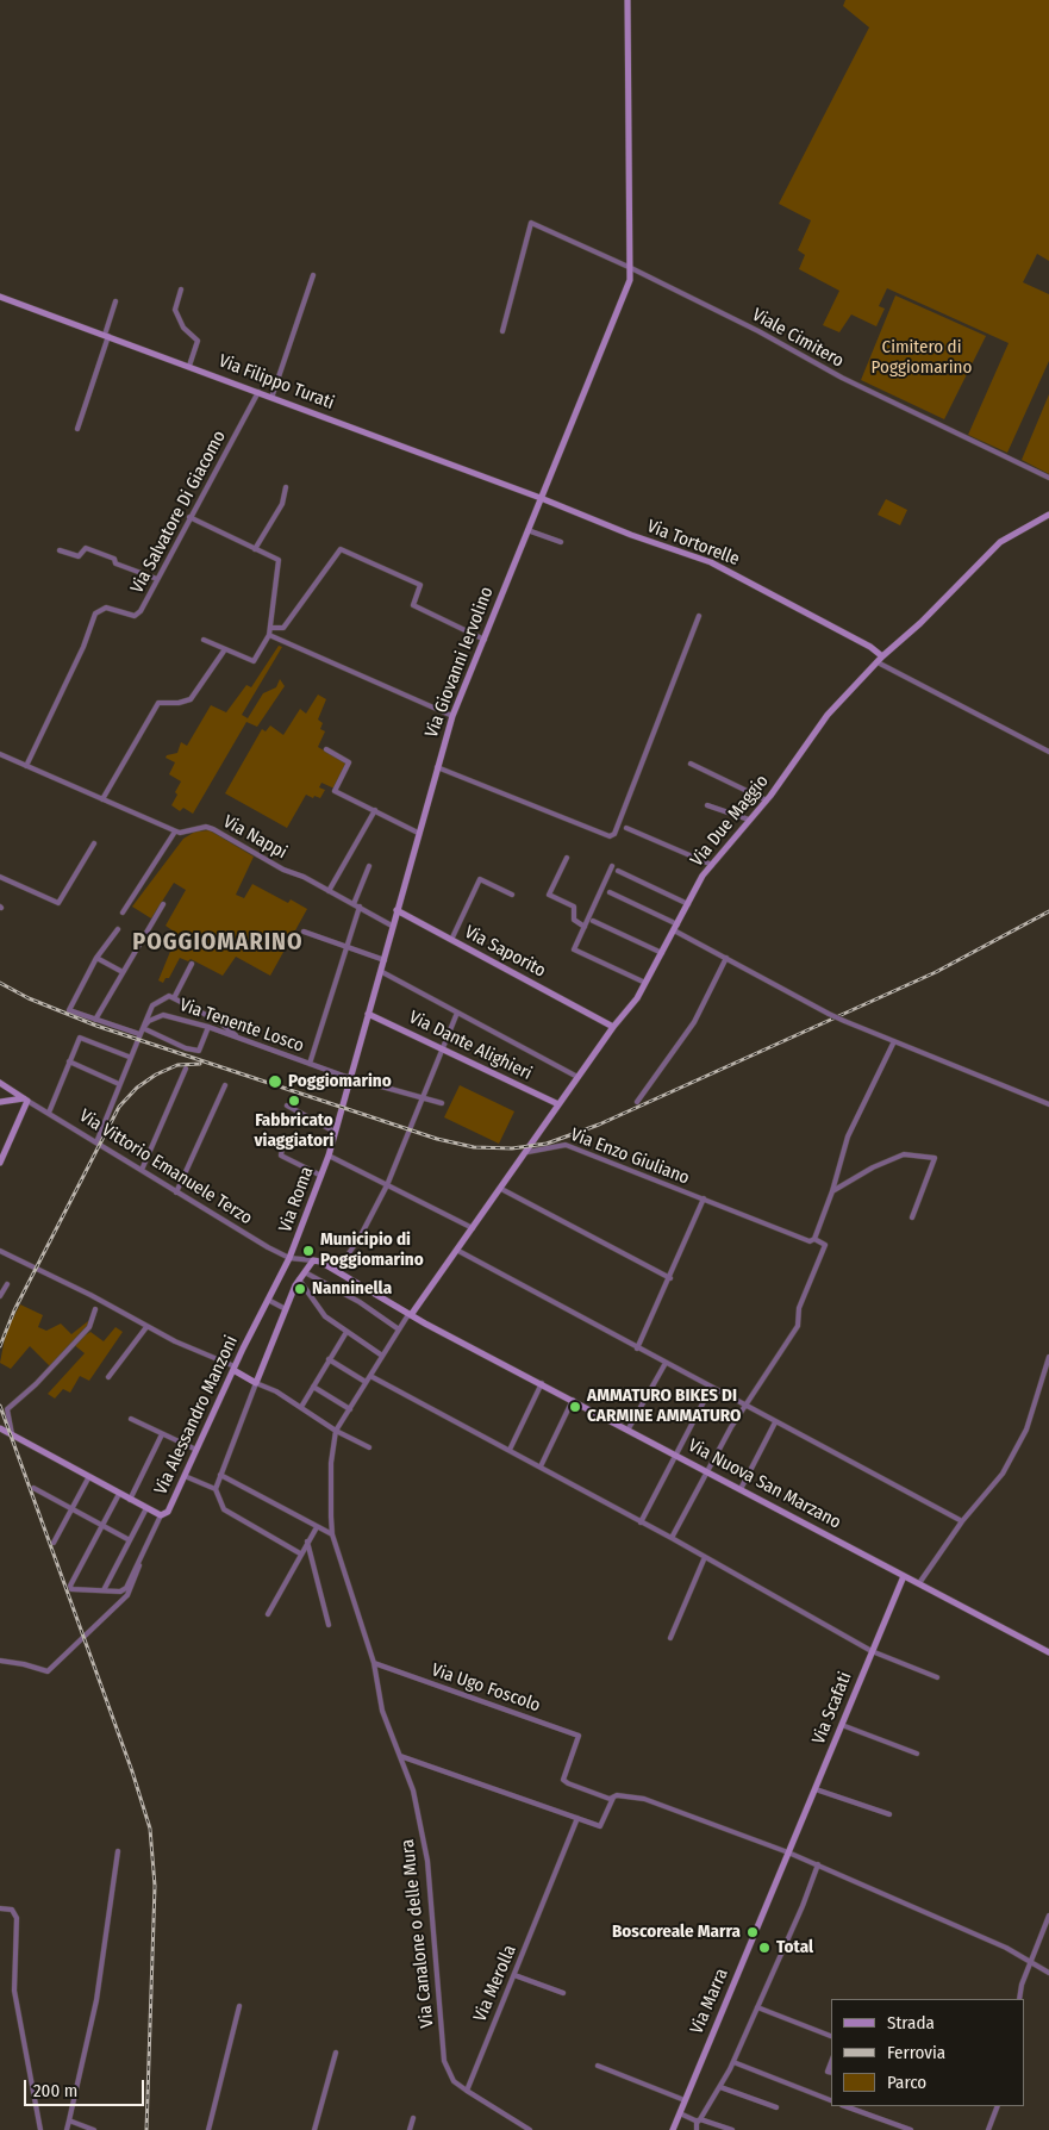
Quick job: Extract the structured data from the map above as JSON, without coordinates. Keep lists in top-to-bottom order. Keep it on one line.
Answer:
{"streets":{"main road":["Via Filippo Turati","Via Tortorelle","Via Giovanni Iervolino","Via Due Maggio","Via Saporito","Via Dante Alighieri","Via Roma","Via Alessandro Manzoni","Via Nuova San Marzano","Via Scafati","Via Marra"],"street":["Viale Cimitero","Via Salvatore Di Giacomo","Via Nappi","Via Tenente Losco","Via Enzo Giuliano","Via Vittorio Emanuele Terzo","Via Ugo Foscolo","Via Canalone o delle Mura","Via Merolla"]},"crossings":[["Viale Cimitero","Via Giovanni Iervolino"],["Via Filippo Turati","Via Salvatore Di Giacomo"],["Via Filippo Turati","Via Tortorelle"],["Via Filippo Turati","Via Giovanni Iervolino"],["Via Tortorelle","Via Giovanni Iervolino"],["Via Tortorelle","Via Due Maggio"],["Via Giovanni Iervolino","Via Saporito"],["Via Due Maggio","Via Saporito"],["Via Due Maggio","Via Dante Alighieri"],["Via Due Maggio","Via Enzo Giuliano"],["Via Due Maggio","Via Nuova San Marzano"],["Via Nappi","Via Roma"],["Via Tenente Losco","Via Roma"],["Via Dante Alighieri","Via Roma"],["Via Vittorio Emanuele Terzo","Via Roma"],["Via Vittorio Emanuele Terzo","Via Alessandro Manzoni"],["Via Roma","Via Alessandro Manzoni"],["Via Nuova San Marzano","Via Scafati"],["Via Ugo Foscolo","Via Scafati"],["Via Ugo Foscolo","Via Canalone o delle Mura"],["Via Ugo Foscolo","Via Marra"],["Via Scafati","Via Marra"],["Via Canalone o delle Mura","Via Merolla"]],"districts":["POGGIOMARINO"],"parks":["Cimitero di Poggiomarino"],"places":["Poggiomarino","Fabbricato viaggiatori","Municipio di Poggiomarino","Nanninella","AMMATURO BIKES DI CARMINE AMMATURO","Boscoreale Marra","Total"],"legend":["Strada","Ferrovia","Parco"],"scale_bar":"200 m"}
